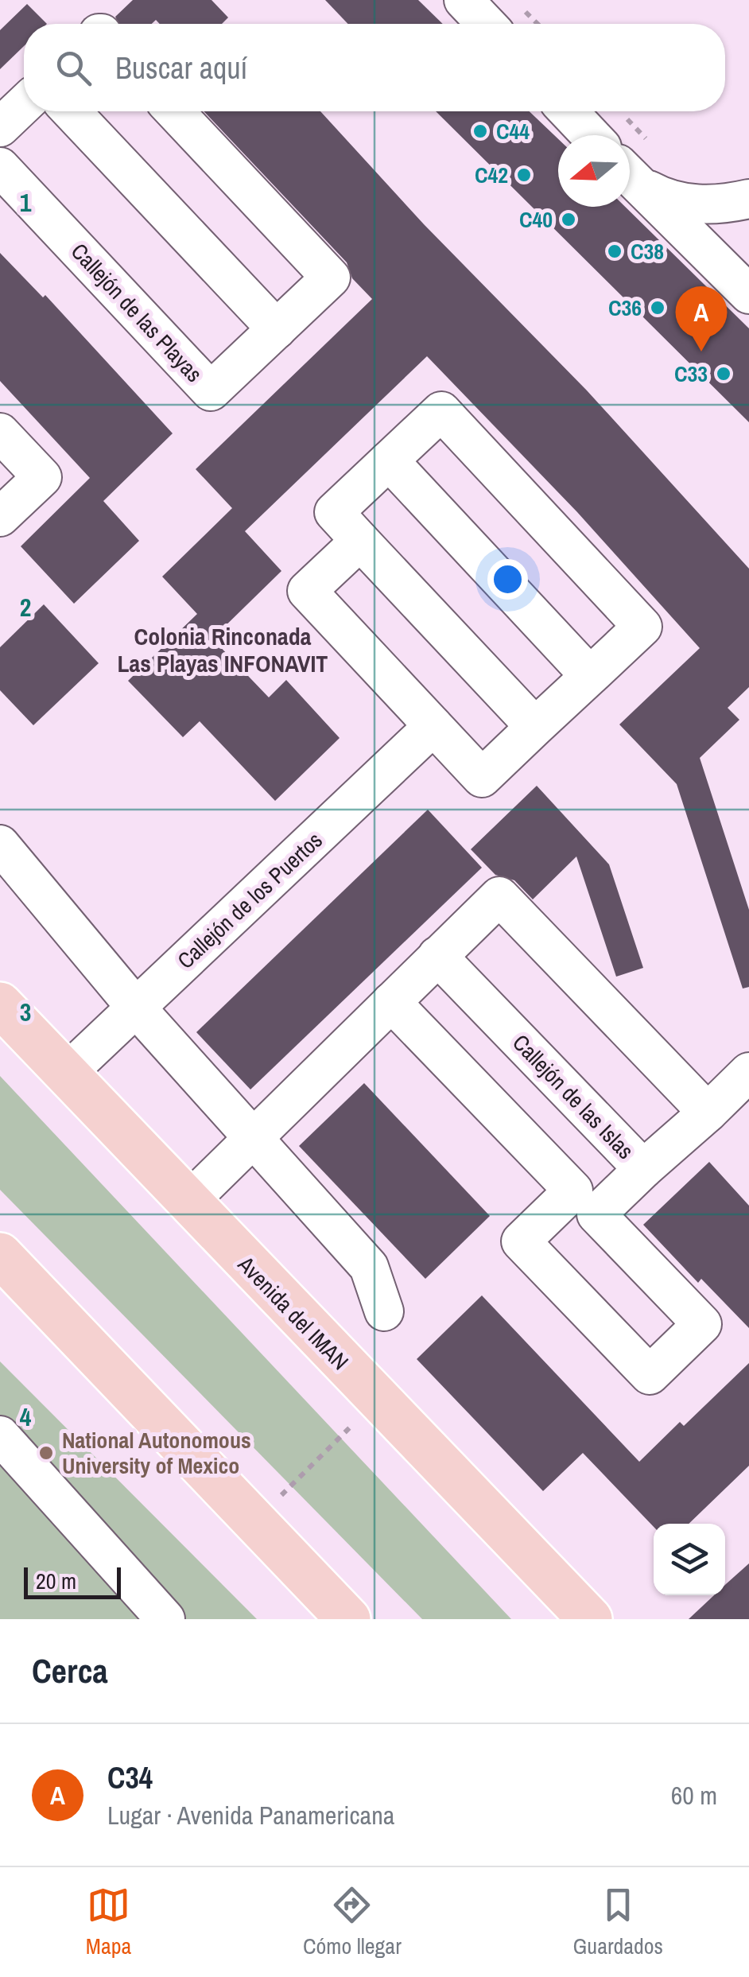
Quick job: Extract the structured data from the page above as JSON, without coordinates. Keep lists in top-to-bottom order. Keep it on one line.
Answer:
{"streets":{"main road":["Avenida del IMAN"],"street":["Callejón de las Playas","Callejón de los Puertos","Callejón de las Islas"]},"crossings":[["Callejón de los Puertos","Avenida del IMAN"]],"districts":["Colonia Rinconada Las Playas INFONAVIT"],"places":["C44","C42","C40","C38","C36","C33","National Autonomous University of Mexico"],"scale_bar":"20 m","north":"left","page":{"search":"Buscar aquí","pins":"A","scale":"20 m","heading":"Cerca","list":[{"mark":"A","name":"C34","note":"Lugar · Avenida Panamericana","value":"60 m"}],"nav":["Mapa","Cómo llegar","Guardados"]},"grid":{"rows":["1","2","3","4"]}}
